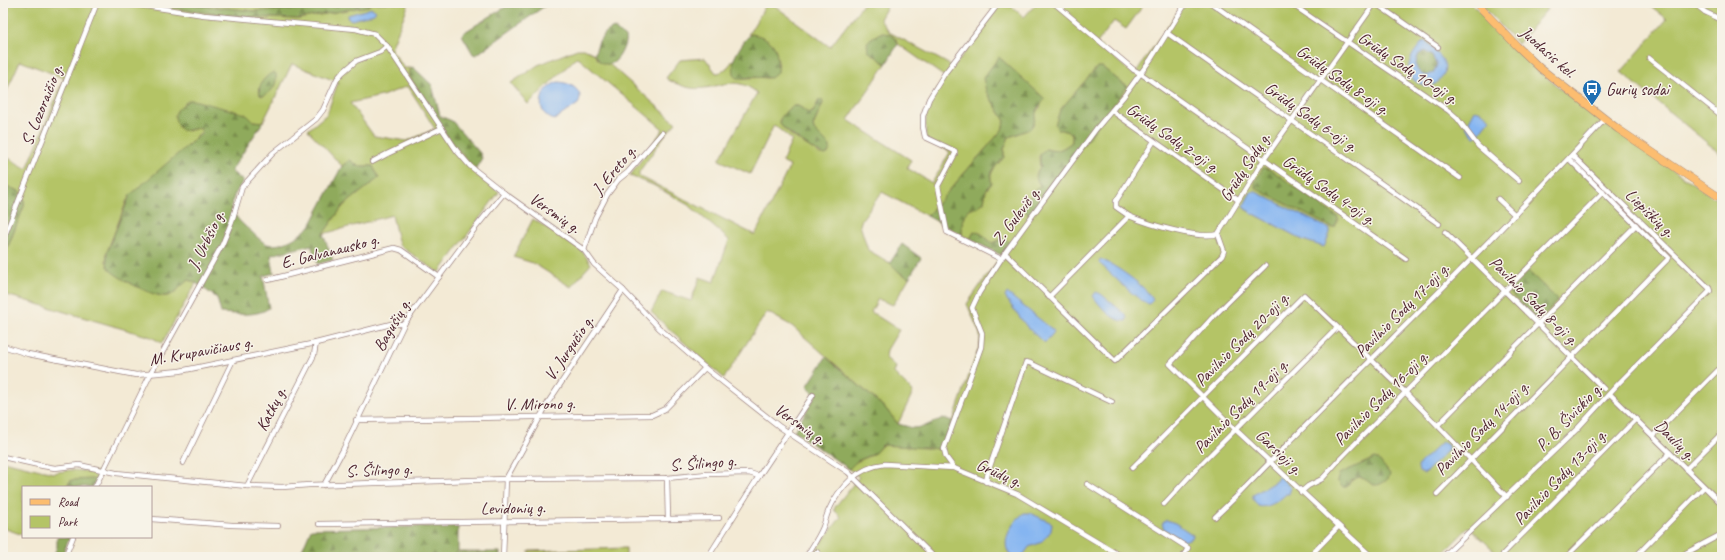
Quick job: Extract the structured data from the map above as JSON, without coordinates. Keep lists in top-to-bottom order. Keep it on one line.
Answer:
{"streets":{"main road":["Juodasis kel."],"street":["Grūdų Sodų 10-oji g.","Grūdų Sodų 8-oji g.","S. Lozoraičio g.","Grūdų Sodų 6-oji g.","Grūdų Sodų 2-oji g.","Grūdų Sodų g.","J. Ereto g.","Grūdų Sodų 4-oji g.","Versmių g.","Liepiškių g.","Z. Gulevič g.","J. Urbšio g.","E. Galvanausko g.","Pavilnio Sodų 8-oji g.","Pavilnio Sodų 17-oji g.","Bagušių g.","Pavilnio Sodų 20-oji g.","V. Jurgučio g.","M. Krupavičiaus g.","Pavilnio Sodų 16-oji g.","V. Mirono g.","Pavilnio Sodų 19-oji g.","Katkų g.","P. B. Šivickio g.","Pavilnio Sodų 14-oji g.","Daulių g.","Garsioji g.","S. Šilingo g.","Grūdų g.","Pavilnio Sodų 13-oji g.","Levidonių g."]},"crossings":[["Juodasis kel.","Pavilnio Sodų 17-oji g."],["Grūdų Sodų 10-oji g.","Grūdų Sodų g."],["Grūdų Sodų 8-oji g.","Grūdų Sodų g."],["Grūdų Sodų 6-oji g.","Grūdų Sodų g."],["Grūdų Sodų 6-oji g.","Z. Gulevič g."],["Grūdų Sodų 2-oji g.","Grūdų Sodų g."],["Grūdų Sodų 2-oji g.","Z. Gulevič g."],["Grūdų Sodų g.","Grūdų Sodų 4-oji g."],["J. Ereto g.","Versmių g."],["Grūdų Sodų 4-oji g.","Z. Gulevič g."],["Versmių g.","J. Urbšio g."],["Versmių g.","Bagušių g."],["Versmių g.","V. Jurgučio g."],["Versmių g.","V. Mirono g."],["Versmių g.","Grūdų g."],["Liepiškių g.","Pavilnio Sodų 17-oji g."],["Liepiškių g.","P. B. Šivickio g."],["Z. Gulevič g.","Grūdų g."],["J. Urbšio g.","M. Krupavičiaus g."],["J. Urbšio g.","S. Šilingo g."],["E. Galvanausko g.","Bagušių g."],["Pavilnio Sodų 8-oji g.","Pavilnio Sodų 17-oji g."],["Pavilnio Sodų 8-oji g.","Pavilnio Sodų 16-oji g."],["Pavilnio Sodų 8-oji g.","Pavilnio Sodų 14-oji g."],["Pavilnio Sodų 17-oji g.","Pavilnio Sodų 20-oji g."],["Pavilnio Sodų 17-oji g.","Garsioji g."],["Bagušių g.","M. Krupavičiaus g."],["Bagušių g.","V. Mirono g."],["Bagušių g.","S. Šilingo g."],["Pavilnio Sodų 20-oji g.","Pavilnio Sodų 16-oji g."],["Pavilnio Sodų 20-oji g.","Pavilnio Sodų 19-oji g."],["Pavilnio Sodų 20-oji g.","P. B. Šivickio g."],["Pavilnio Sodų 20-oji g.","Pavilnio Sodų 14-oji g."],["Pavilnio Sodų 20-oji g.","Garsioji g."],["V. Jurgučio g.","V. Mirono g."],["V. Jurgučio g.","S. Šilingo g."],["V. Jurgučio g.","Levidonių g."],["M. Krupavičiaus g.","Katkų g."],["Pavilnio Sodų 16-oji g.","Garsioji g."],["Pavilnio Sodų 19-oji g.","Garsioji g."],["Katkų g.","S. Šilingo g."],["P. B. Šivickio g.","Daulių g."],["Daulių g.","Pavilnio Sodų 13-oji g."]],"places":{"bus stop":["Gurių sodai"]},"legend":["Road","Park"]}
